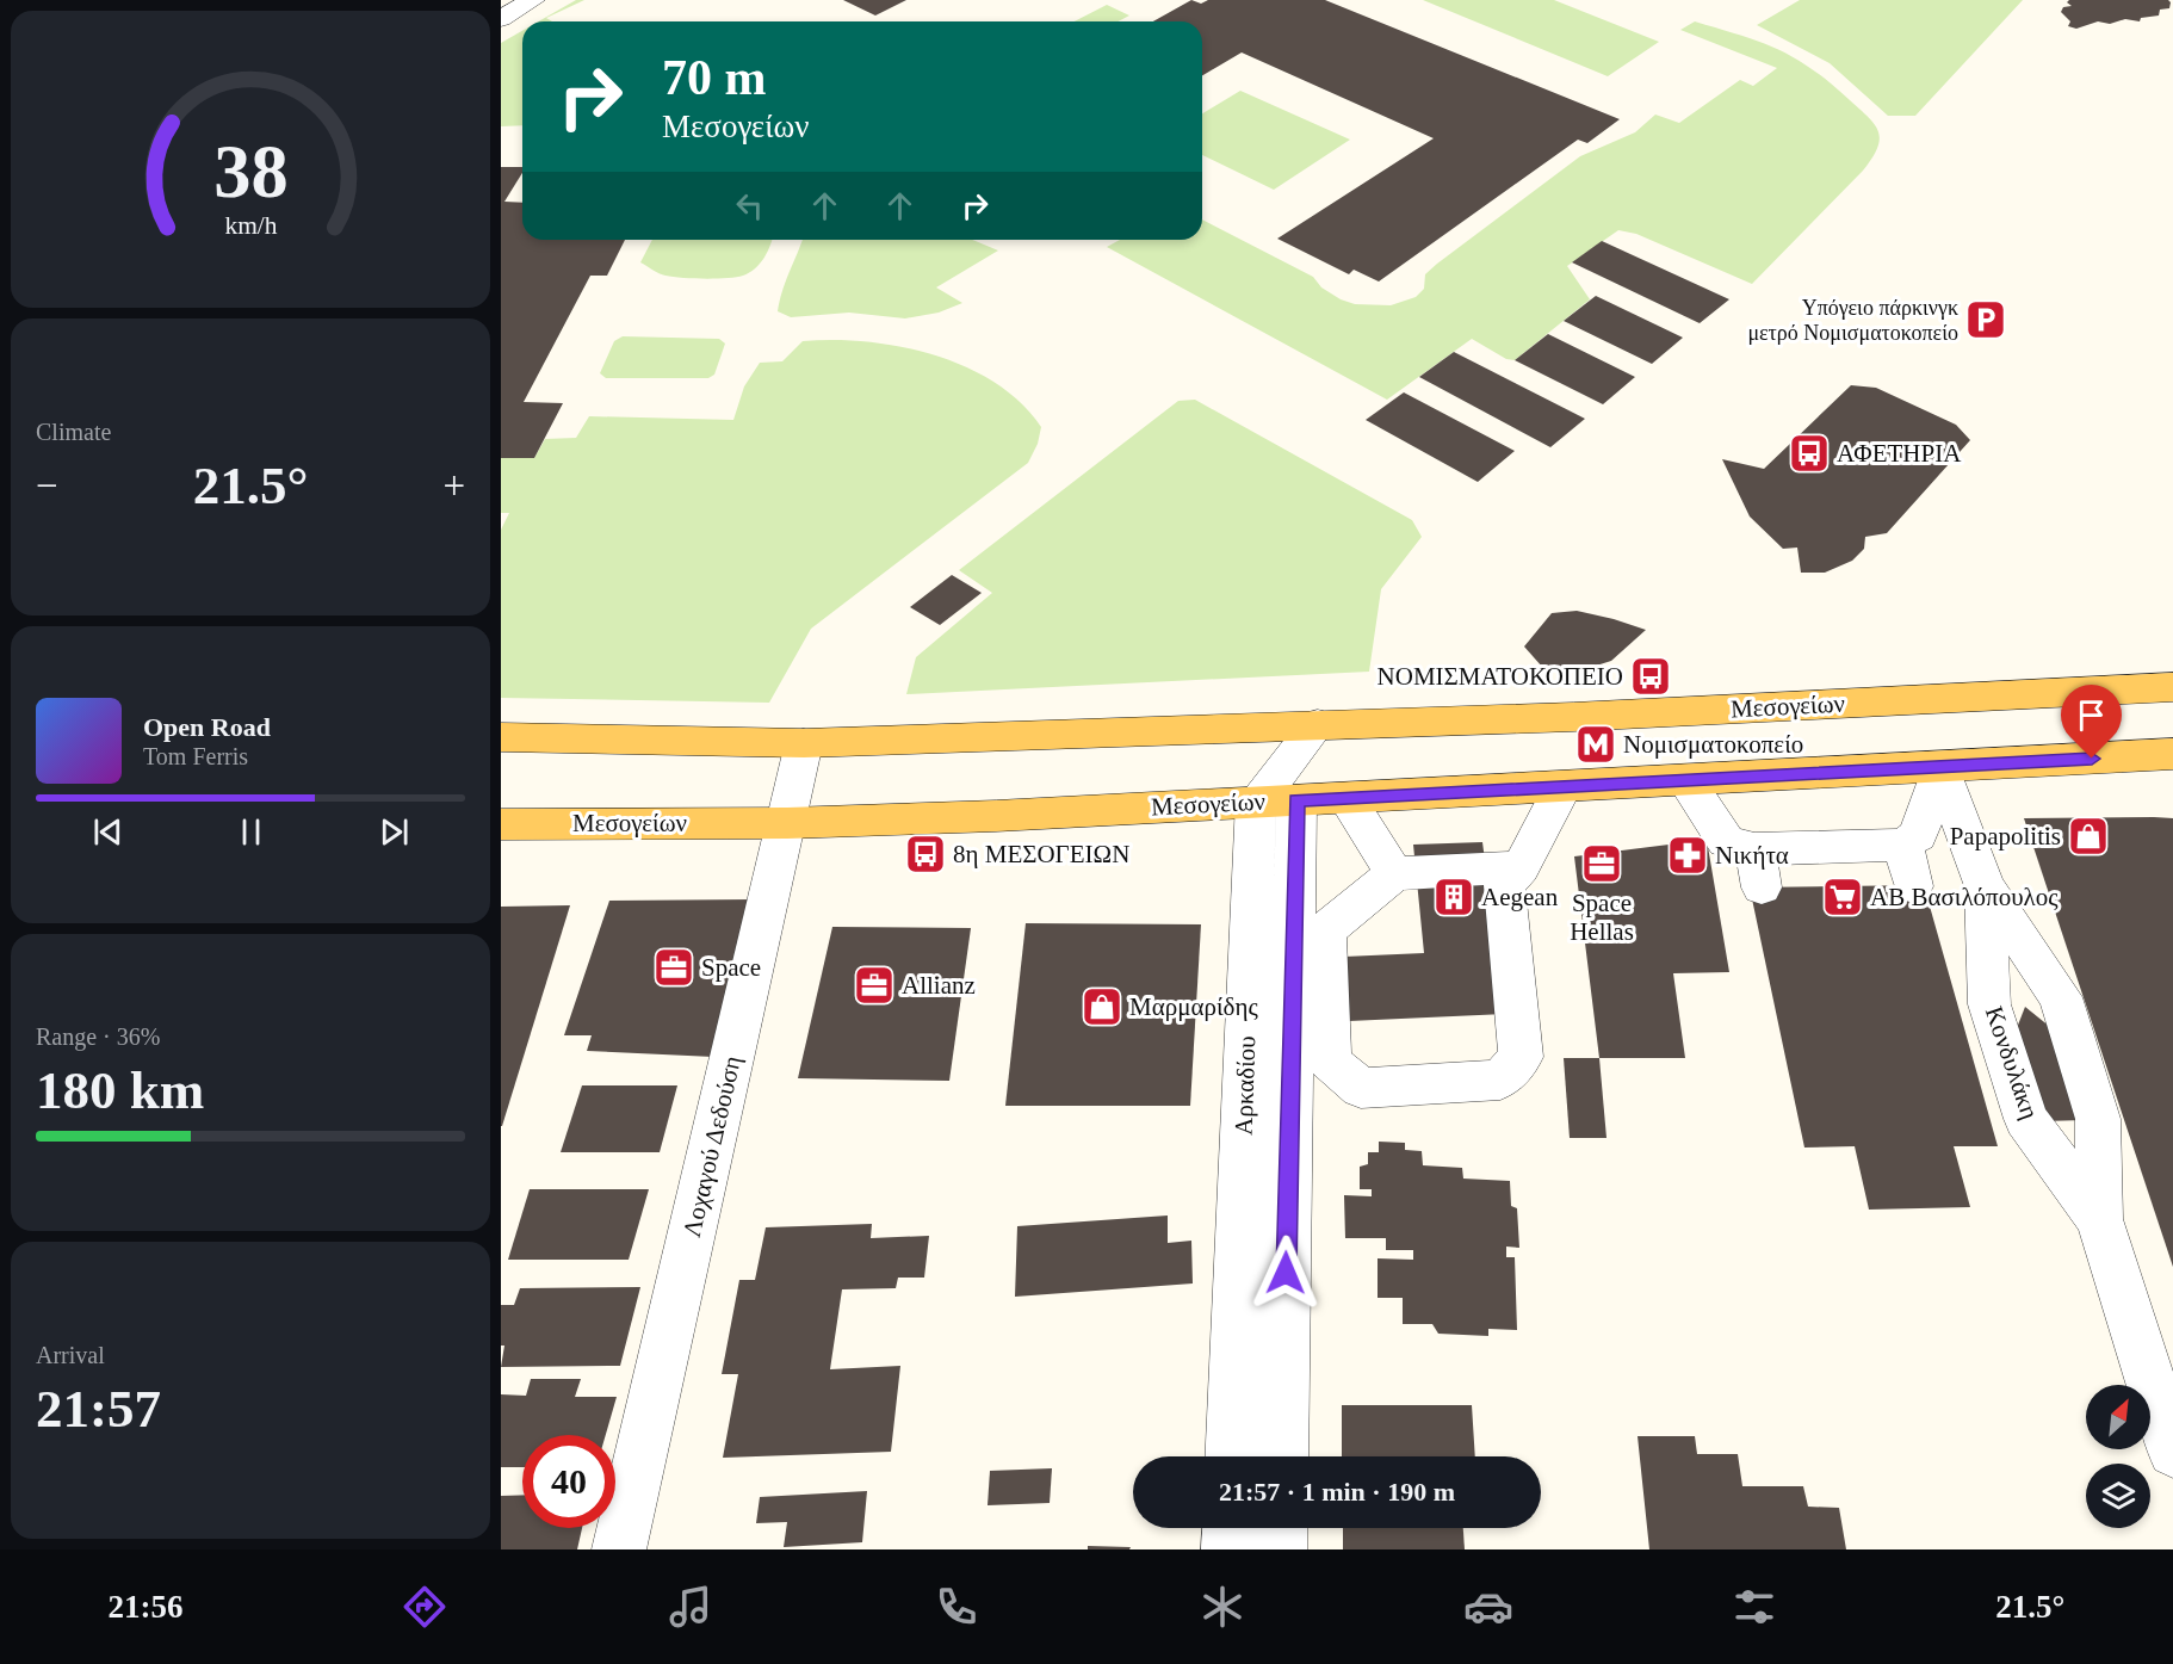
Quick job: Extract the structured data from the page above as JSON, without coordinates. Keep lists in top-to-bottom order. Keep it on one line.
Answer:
{"streets":{"main road":["Μεσογείων"],"street":["Κονδυλάκη","Αρκαδίου","Λοχαγού Δεδούση"]},"crossings":[["Μεσογείων","Κονδυλάκη"],["Μεσογείων","Αρκαδίου"],["Μεσογείων","Λοχαγού Δεδούση"]],"places":{"parking":["Υπόγειο πάρκινγκ μετρό Νομισματοκοπείο"],"bus stop":["ΑΦΕΤΗΡΙΑ","ΝΟΜΙΣΜΑΤΟΚΟΠΕΙΟ","8η ΜΕΣΟΓΕΙΩΝ"],"metro station":["Νομισματοκοπείο"],"shop":["Papapolitis","Μαρμαρίδης"],"pharmacy":["Νικήτα"],"office":["Space Hellas","Space","Allianz"],"building":["Aegean"],"supermarket":["ΑΒ Βασιλόπουλος"]},"north":"top right","page":{"turn":["70 m","Μεσογείων"],"tile":["Climate",["Range · 36%","180 km"],["Arrival","21:57"]],"heat":["−","21.5°","+"],"song":["Open Road","Tom Ferris"],"limit":"40","trip":"21:57 · 1 min · 190 m","tabs":["21:56","21.5°"],"gauge":["38","km/h"]}}
